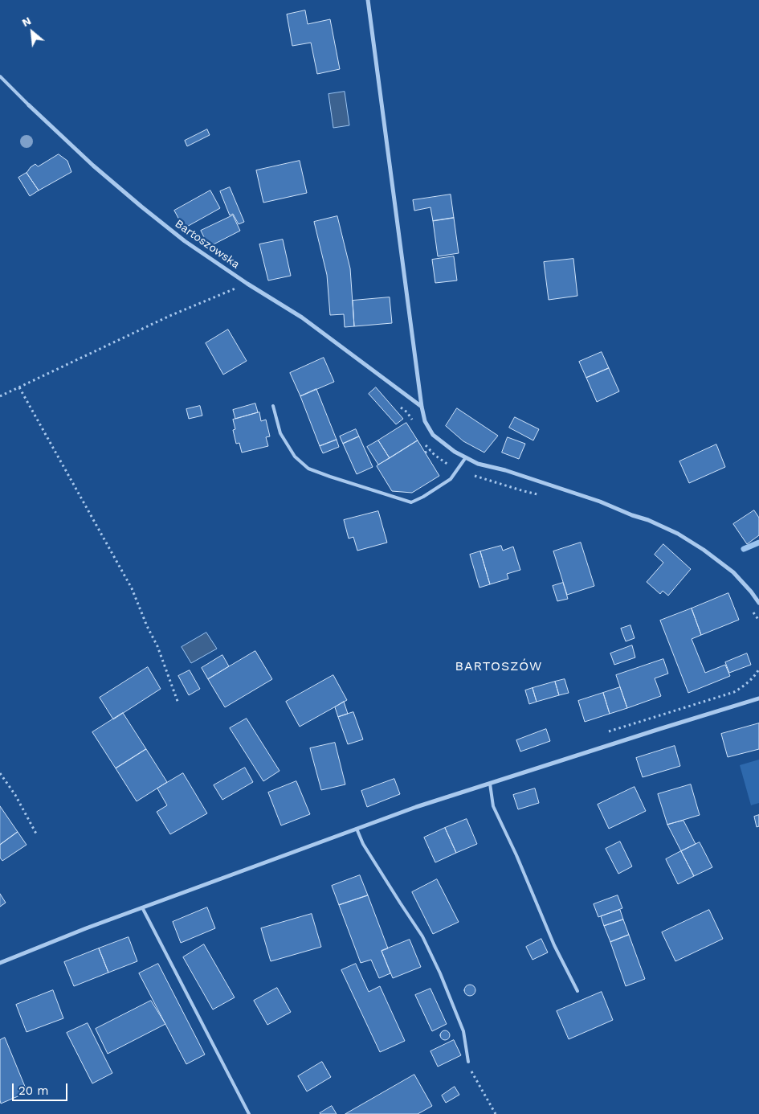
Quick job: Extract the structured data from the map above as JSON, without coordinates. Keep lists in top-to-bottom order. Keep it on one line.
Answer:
{"streets":{"street":["Bartoszowska"]},"districts":["BARTOSZÓW"],"scale_bar":"20 m","north":"top left"}
